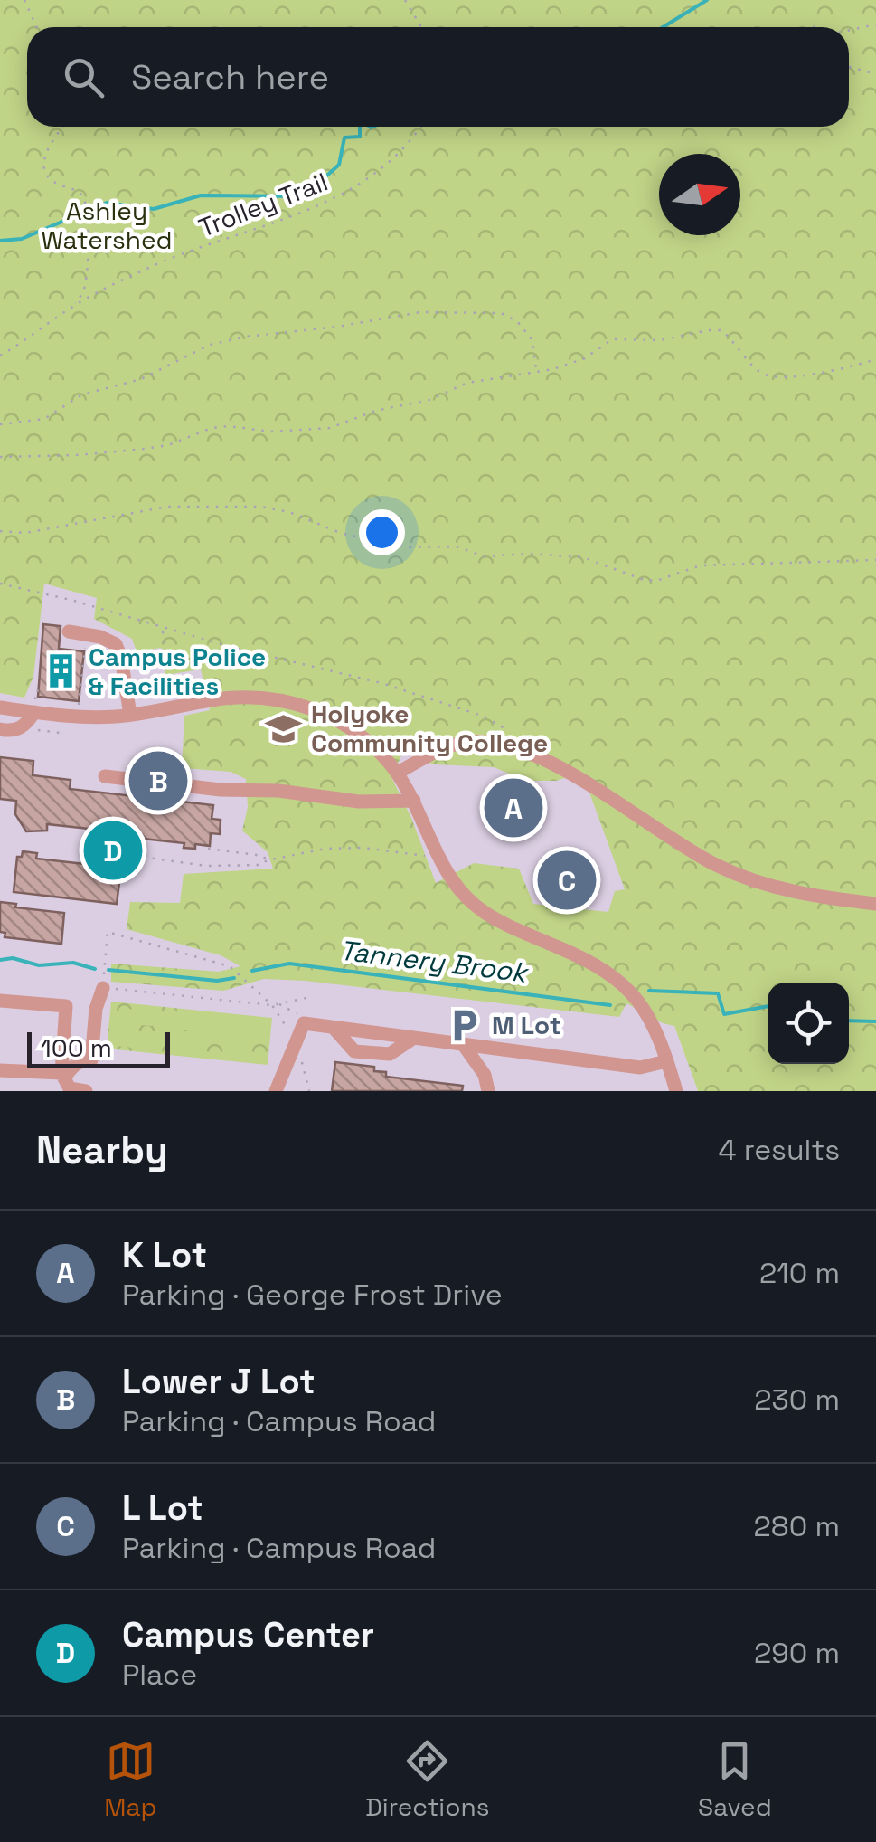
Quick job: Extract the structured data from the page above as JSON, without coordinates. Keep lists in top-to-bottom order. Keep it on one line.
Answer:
{"streets":{"path":["Trolley Trail"]},"water":["Tannery Brook"],"parks":["Ashley Watershed"],"places":{"building":["Campus Police & Facilities"],"school or university":["Holyoke Community College"],"parking":["M Lot"]},"scale_bar":"100 m","north":"right","page":{"search":"Search here","pins":["B","A","D","C"],"scale":"100 m","heading":["Nearby","4 results"],"list":[{"mark":"A","name":"K Lot","note":"Parking · George Frost Drive","value":"210 m"},{"mark":"B","name":"Lower J Lot","note":"Parking · Campus Road","value":"230 m"},{"mark":"C","name":"L Lot","note":"Parking · Campus Road","value":"280 m"},{"mark":"D","name":"Campus Center","note":"Place","value":"290 m"}],"nav":["Map","Directions","Saved"]}}
